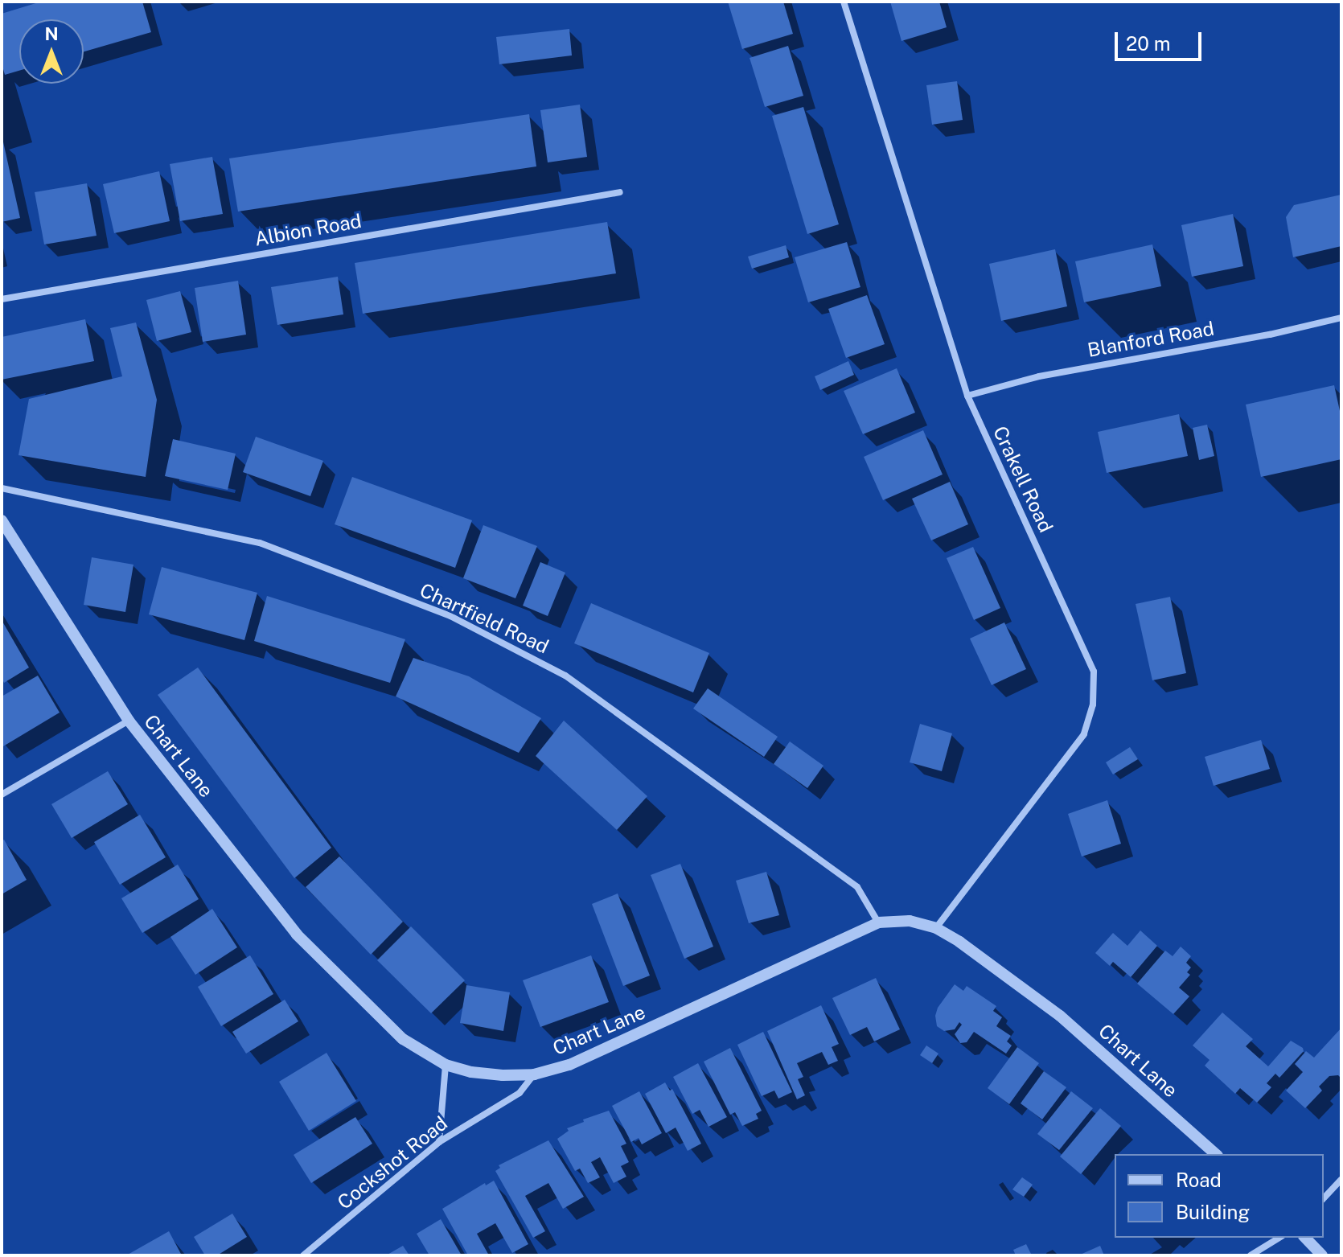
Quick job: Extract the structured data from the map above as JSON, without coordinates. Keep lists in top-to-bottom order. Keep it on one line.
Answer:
{"streets":{"street":["Albion Road","Blanford Road","Crakell Road","Chartfield Road","Chart Lane","Cockshot Road"]},"crossings":[["Blanford Road","Crakell Road"],["Crakell Road","Chart Lane"],["Chartfield Road","Chart Lane"],["Chart Lane","Cockshot Road"]],"legend":["Road","Building"],"scale_bar":"20 m","north":"top"}
